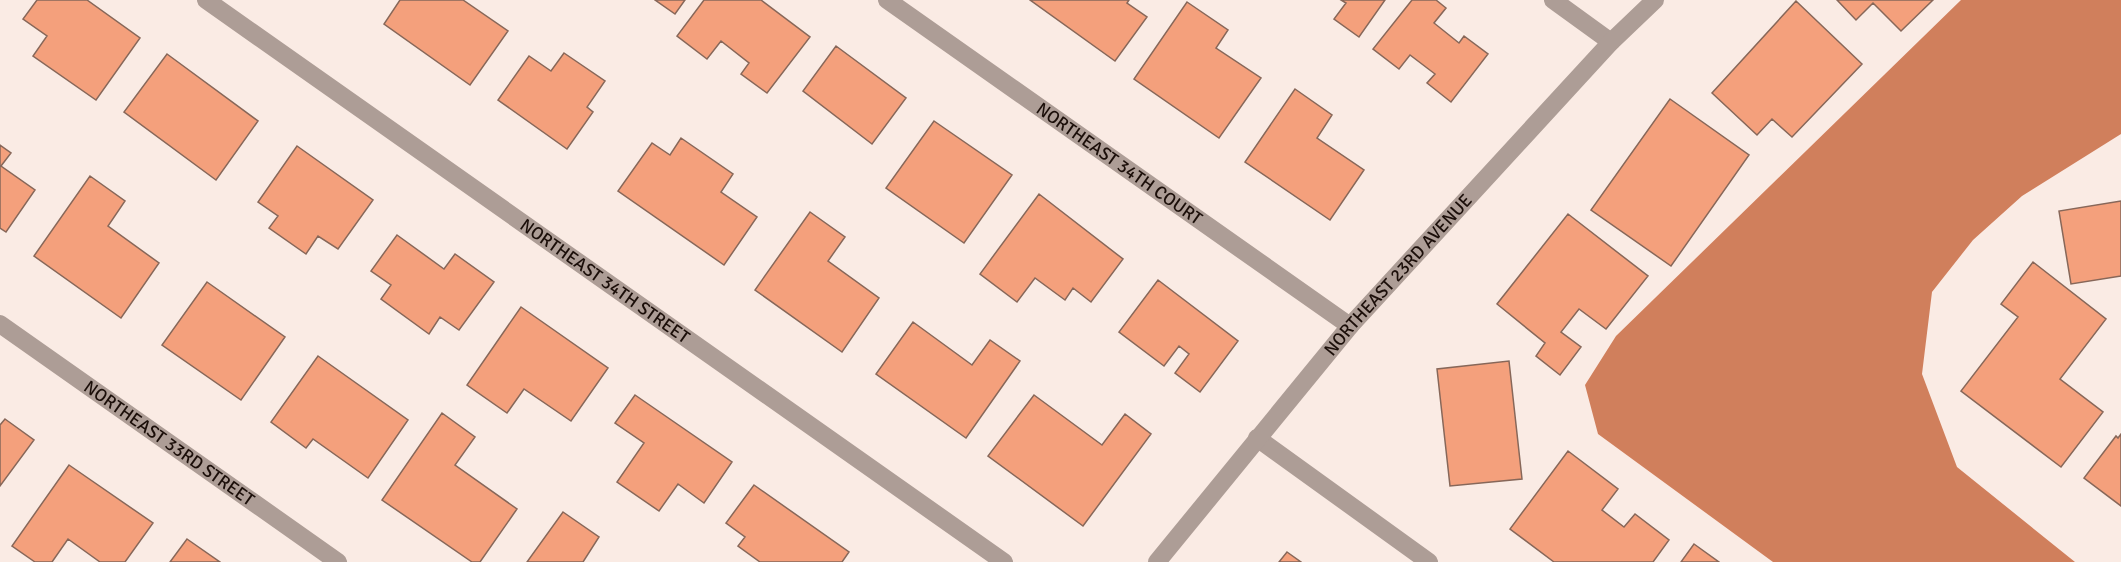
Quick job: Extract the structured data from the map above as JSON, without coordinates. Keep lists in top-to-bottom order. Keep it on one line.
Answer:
{"streets":{"street":["NORTHEAST 34TH COURT","NORTHEAST 23RD AVENUE","NORTHEAST 34TH STREET","NORTHEAST 33RD STREET"]},"crossings":[["NORTHEAST 34TH COURT","NORTHEAST 23RD AVENUE"]]}
